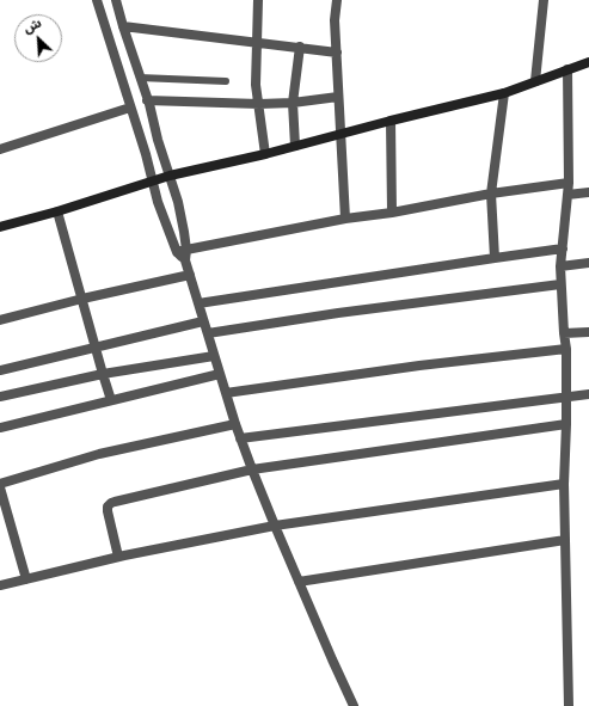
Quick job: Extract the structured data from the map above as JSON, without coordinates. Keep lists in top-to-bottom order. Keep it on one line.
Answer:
{"north":"top left"}
